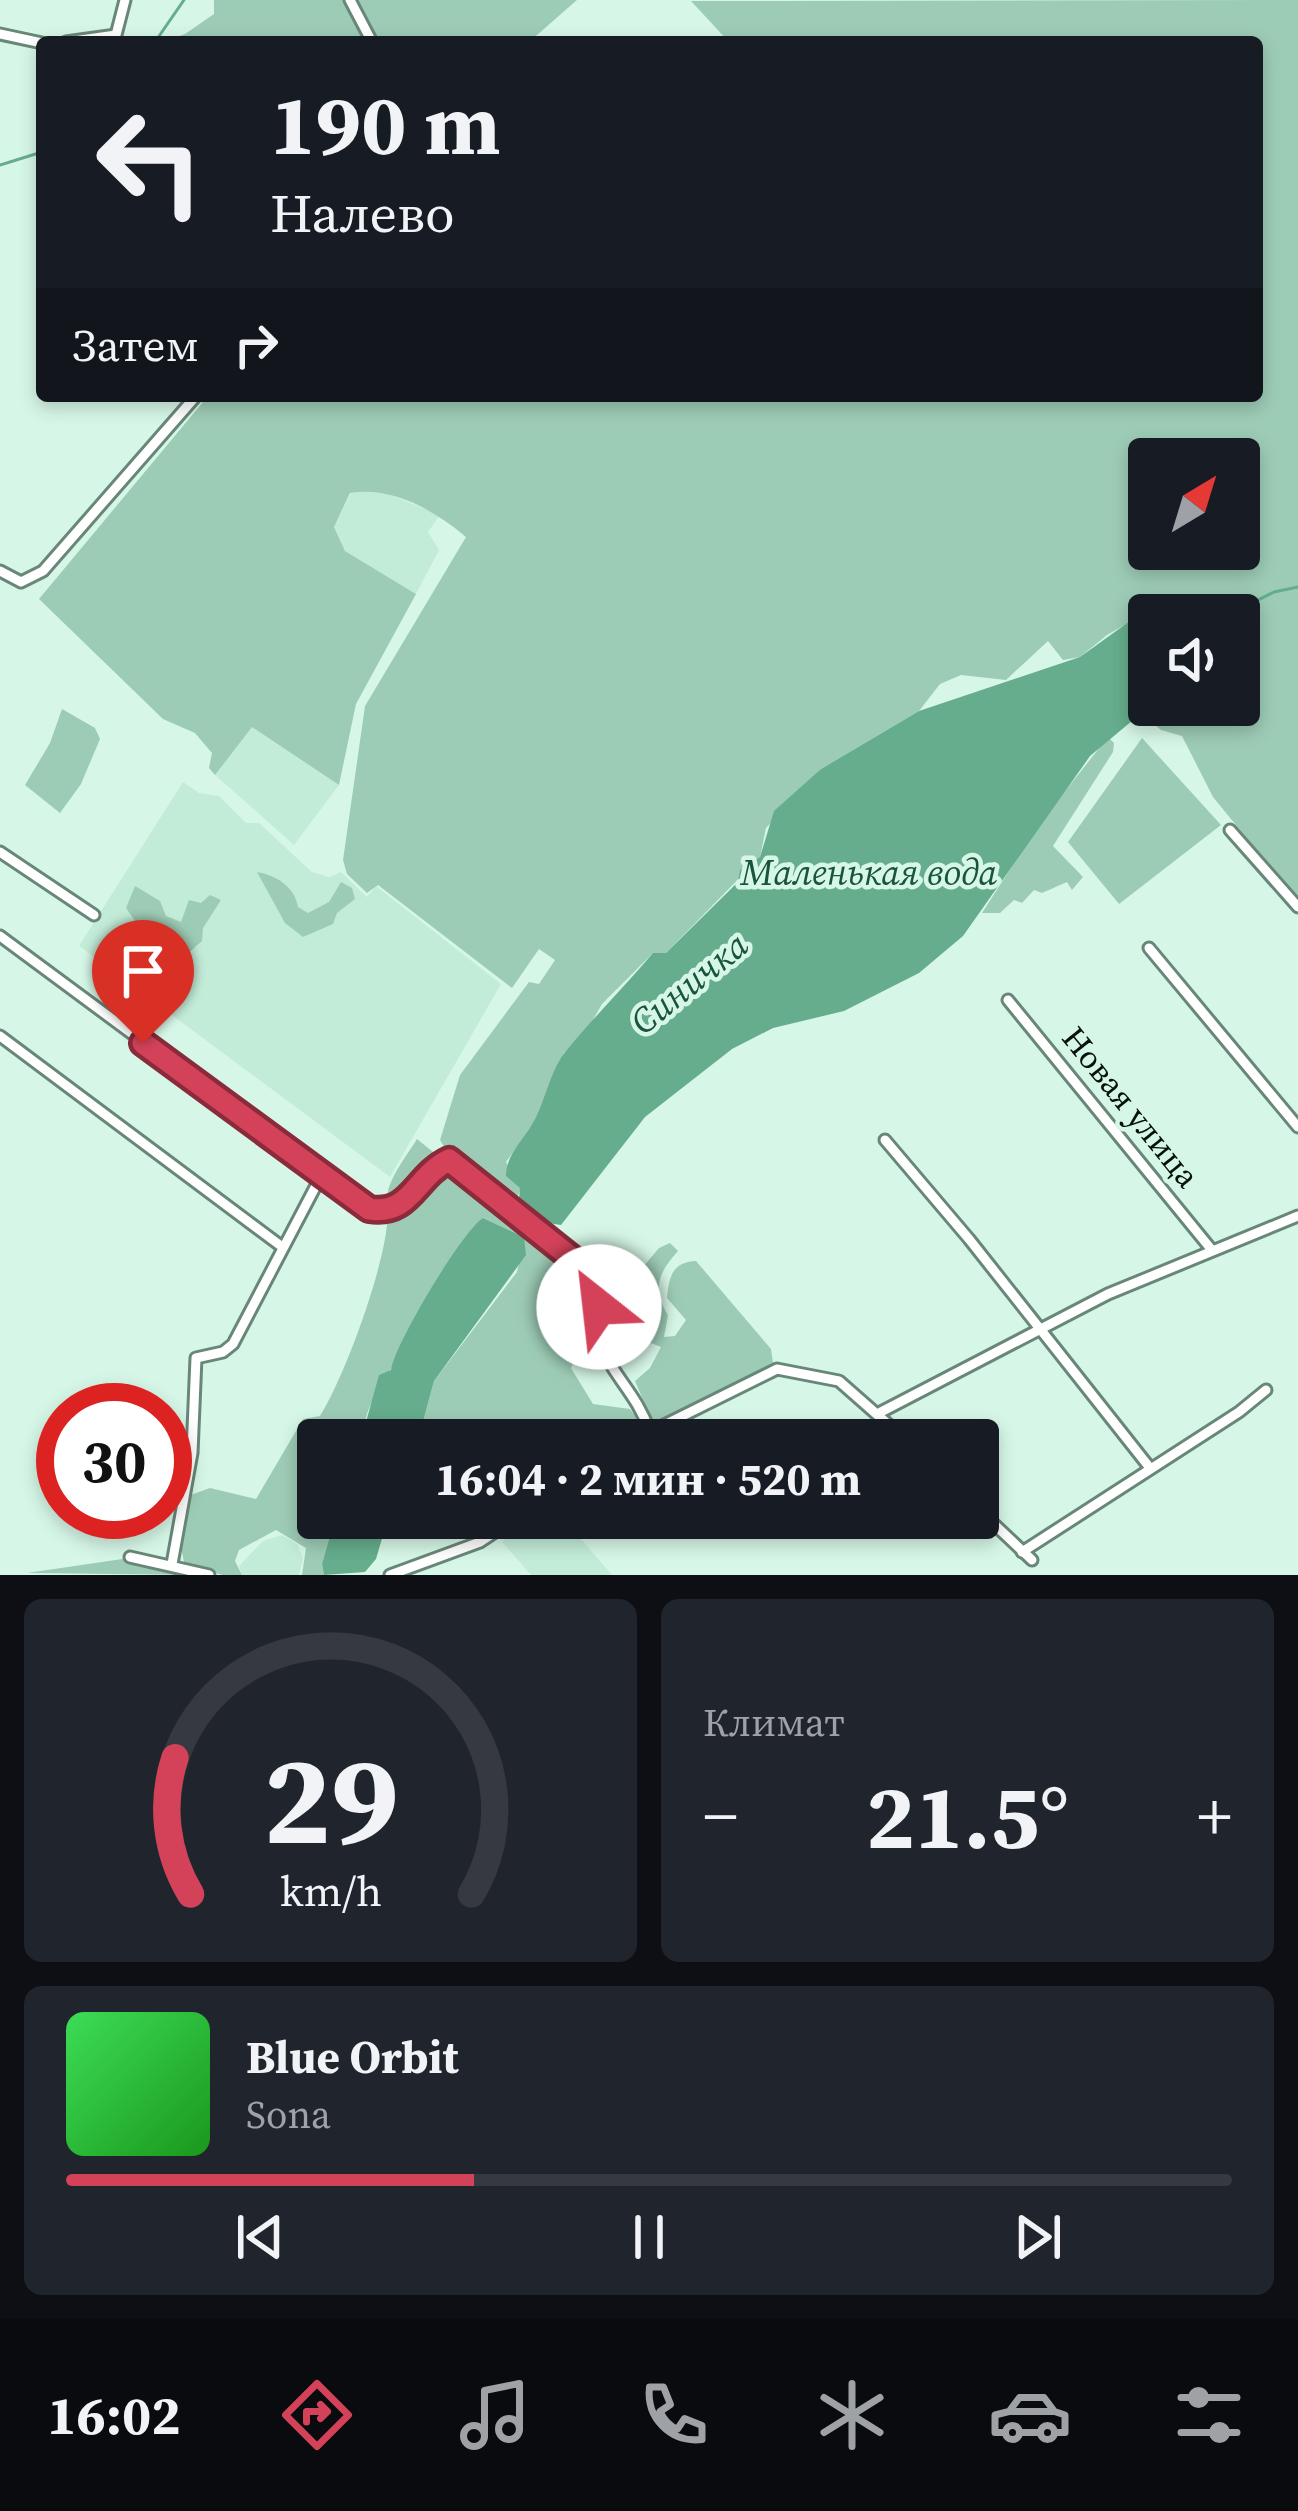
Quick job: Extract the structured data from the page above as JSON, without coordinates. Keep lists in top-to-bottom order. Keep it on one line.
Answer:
{"streets":{"street":["Новая улица"]},"water":["Маленькая вода","Синичка"],"north":"top right","page":{"turn":["190 m","Налево"],"then":"Затем","limit":"30","trip":"16:04 · 2 мин · 520 m","tile":"Климат","heat":["−","21.5°","+"],"song":["Blue Orbit","Sona"],"tabs":"16:02","gauge":["29","km/h"]}}
